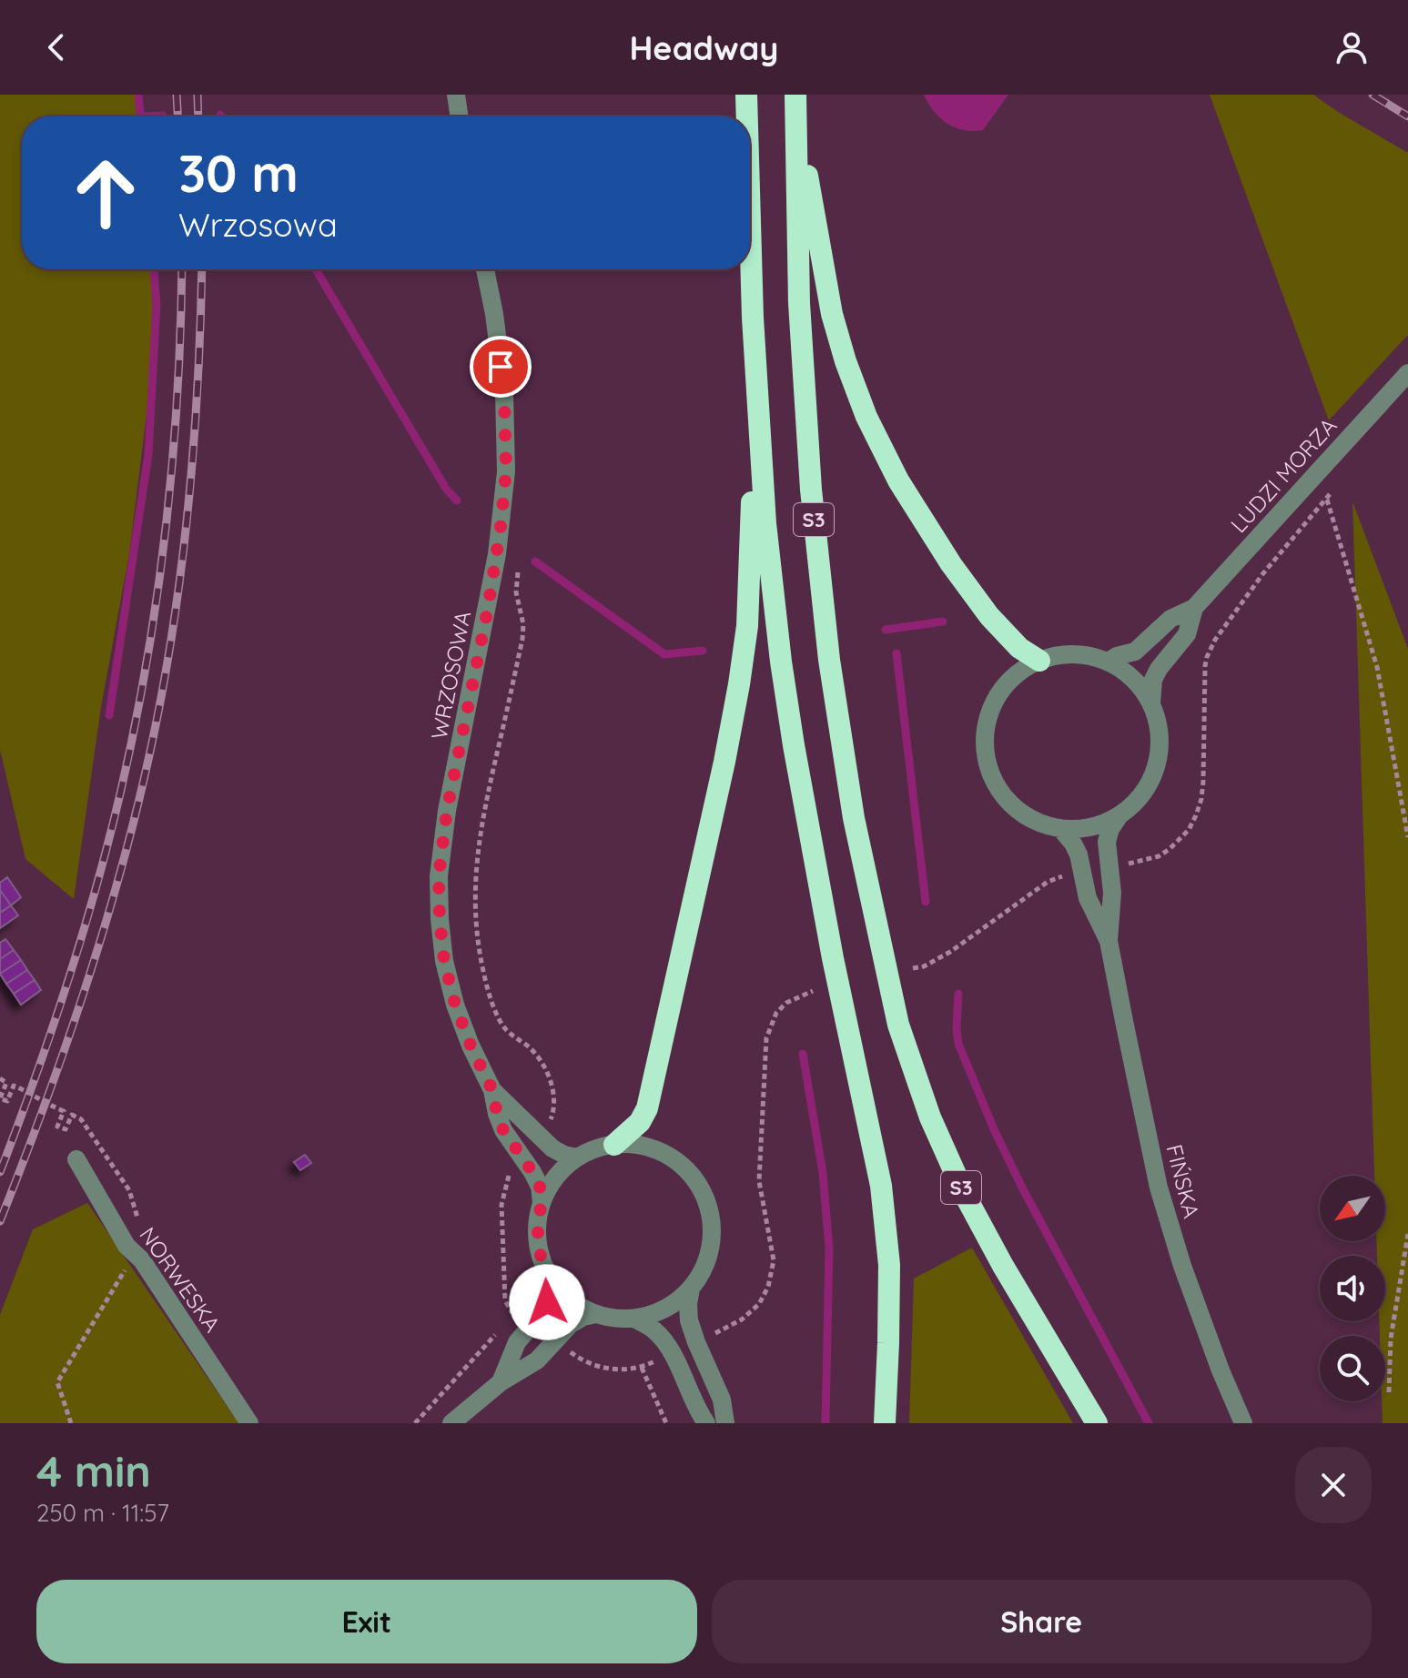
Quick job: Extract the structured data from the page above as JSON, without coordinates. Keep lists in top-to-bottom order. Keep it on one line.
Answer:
{"streets":{"highway":["S3"],"street":["LUDZI MORZA","WRZOSOWA","FIŃSKA","NORWESKA"]},"crossings":[["LUDZI MORZA","FIŃSKA"]],"north":"bottom left","page":{"header":"Headway","turn":["30 m","Wrzosowa"],"heading":["4 min","250 m · 11:57"],"buttons":["Exit","Share"]}}
